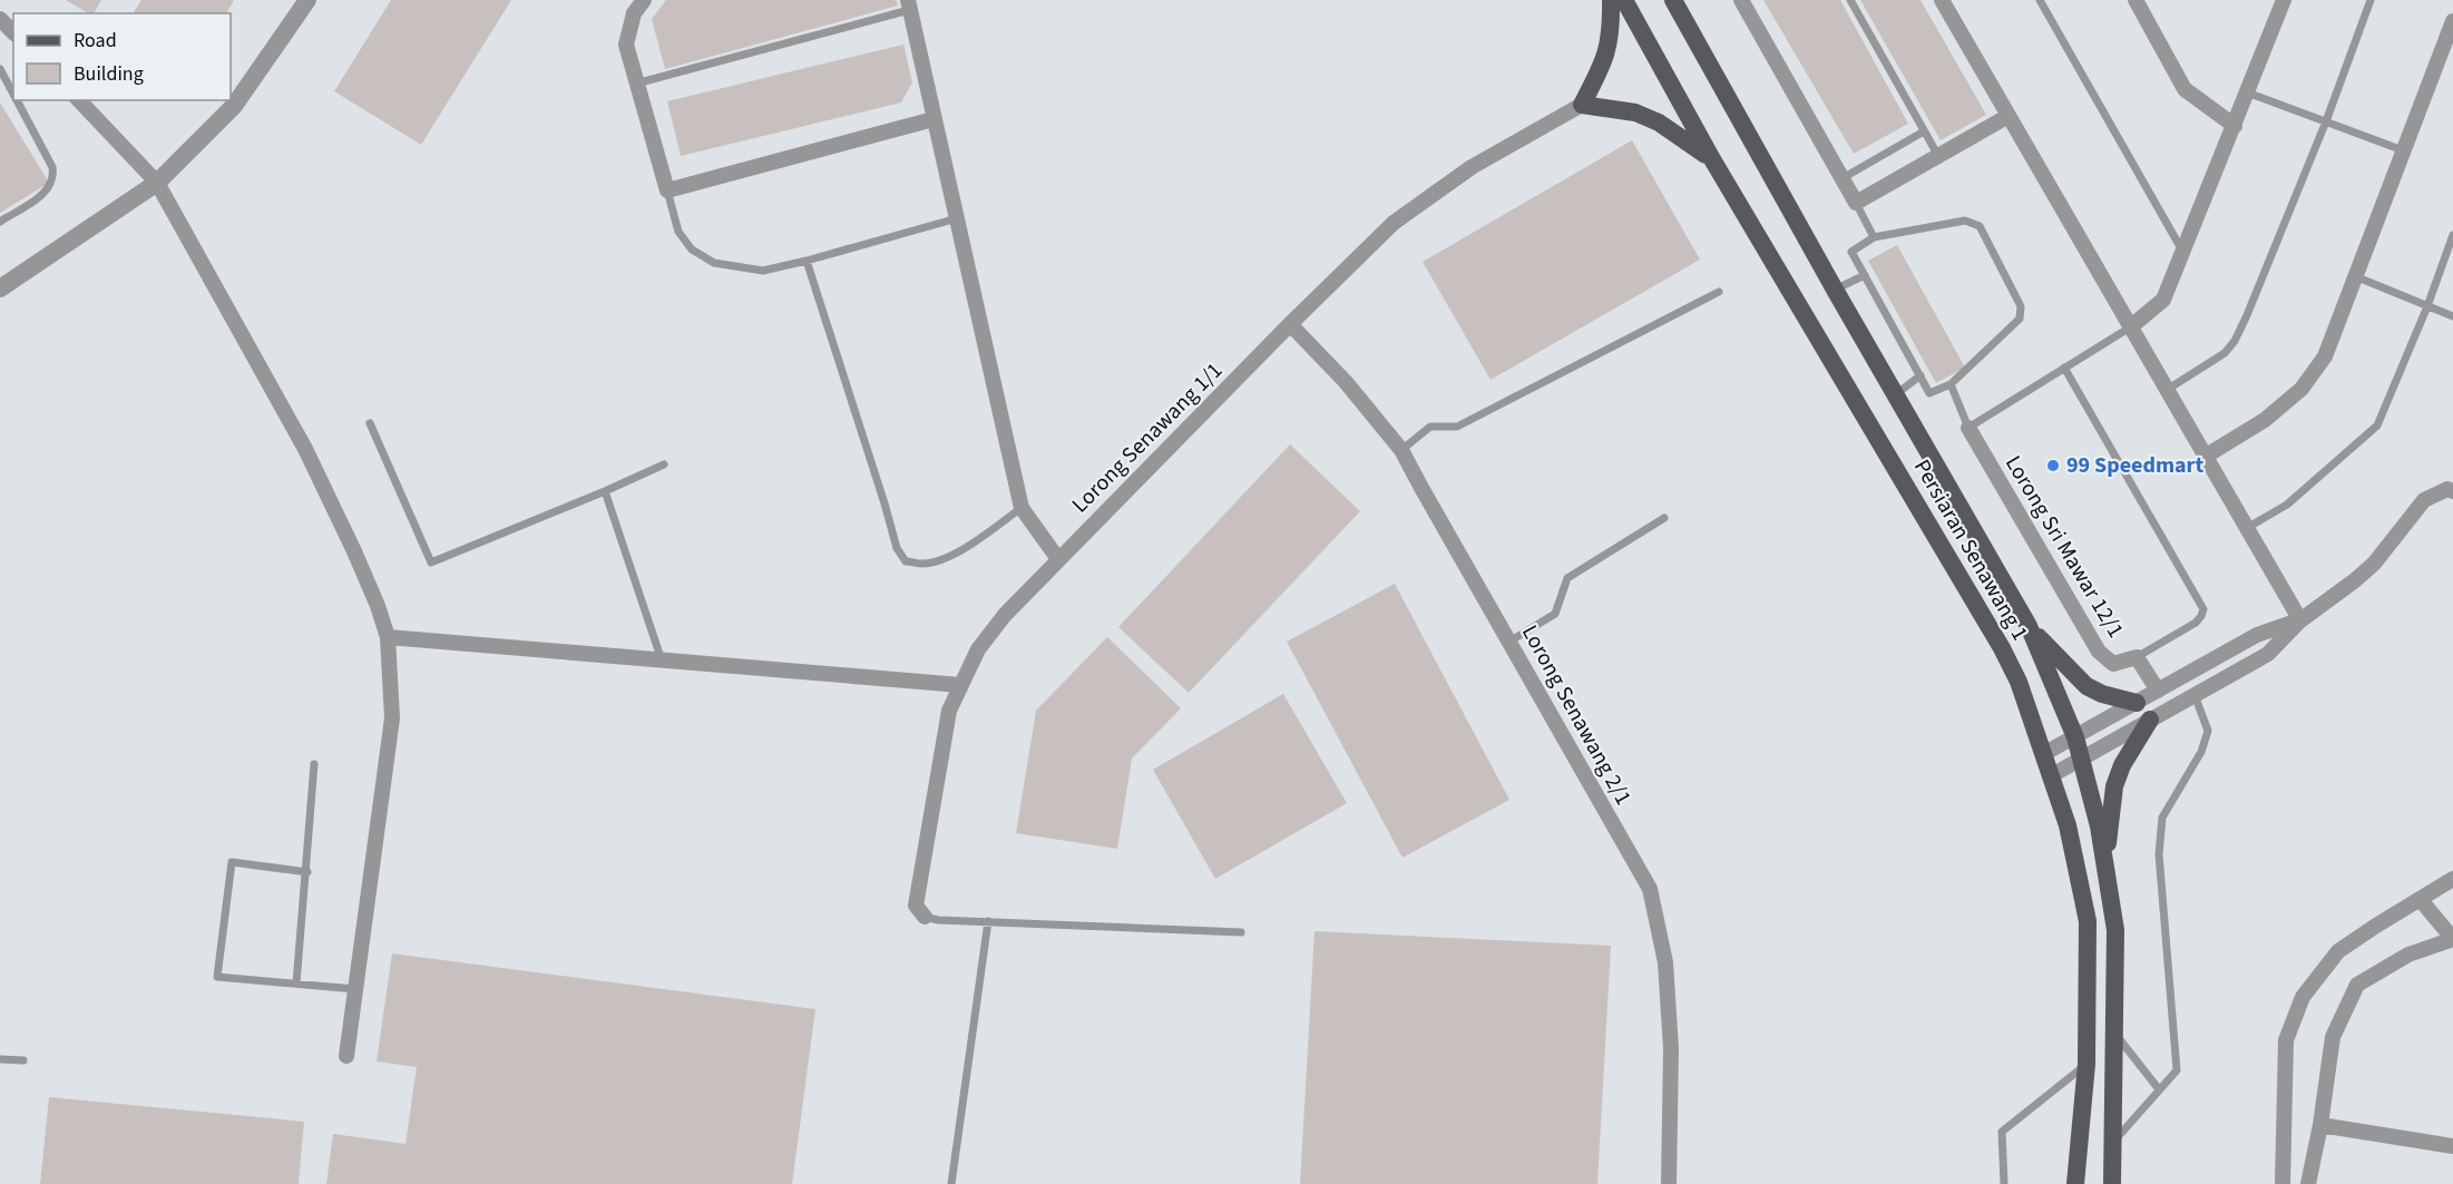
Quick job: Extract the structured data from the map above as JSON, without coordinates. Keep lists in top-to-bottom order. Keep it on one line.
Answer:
{"streets":{"main road":["Persiaran Senawang 1"],"street":["Lorong Senawang 1/1","Lorong Sri Mawar 12/1","Lorong Senawang 2/1"]},"crossings":[["Lorong Senawang 1/1","Lorong Senawang 2/1"]],"places":["99 Speedmart"],"legend":["Road","Building"]}
